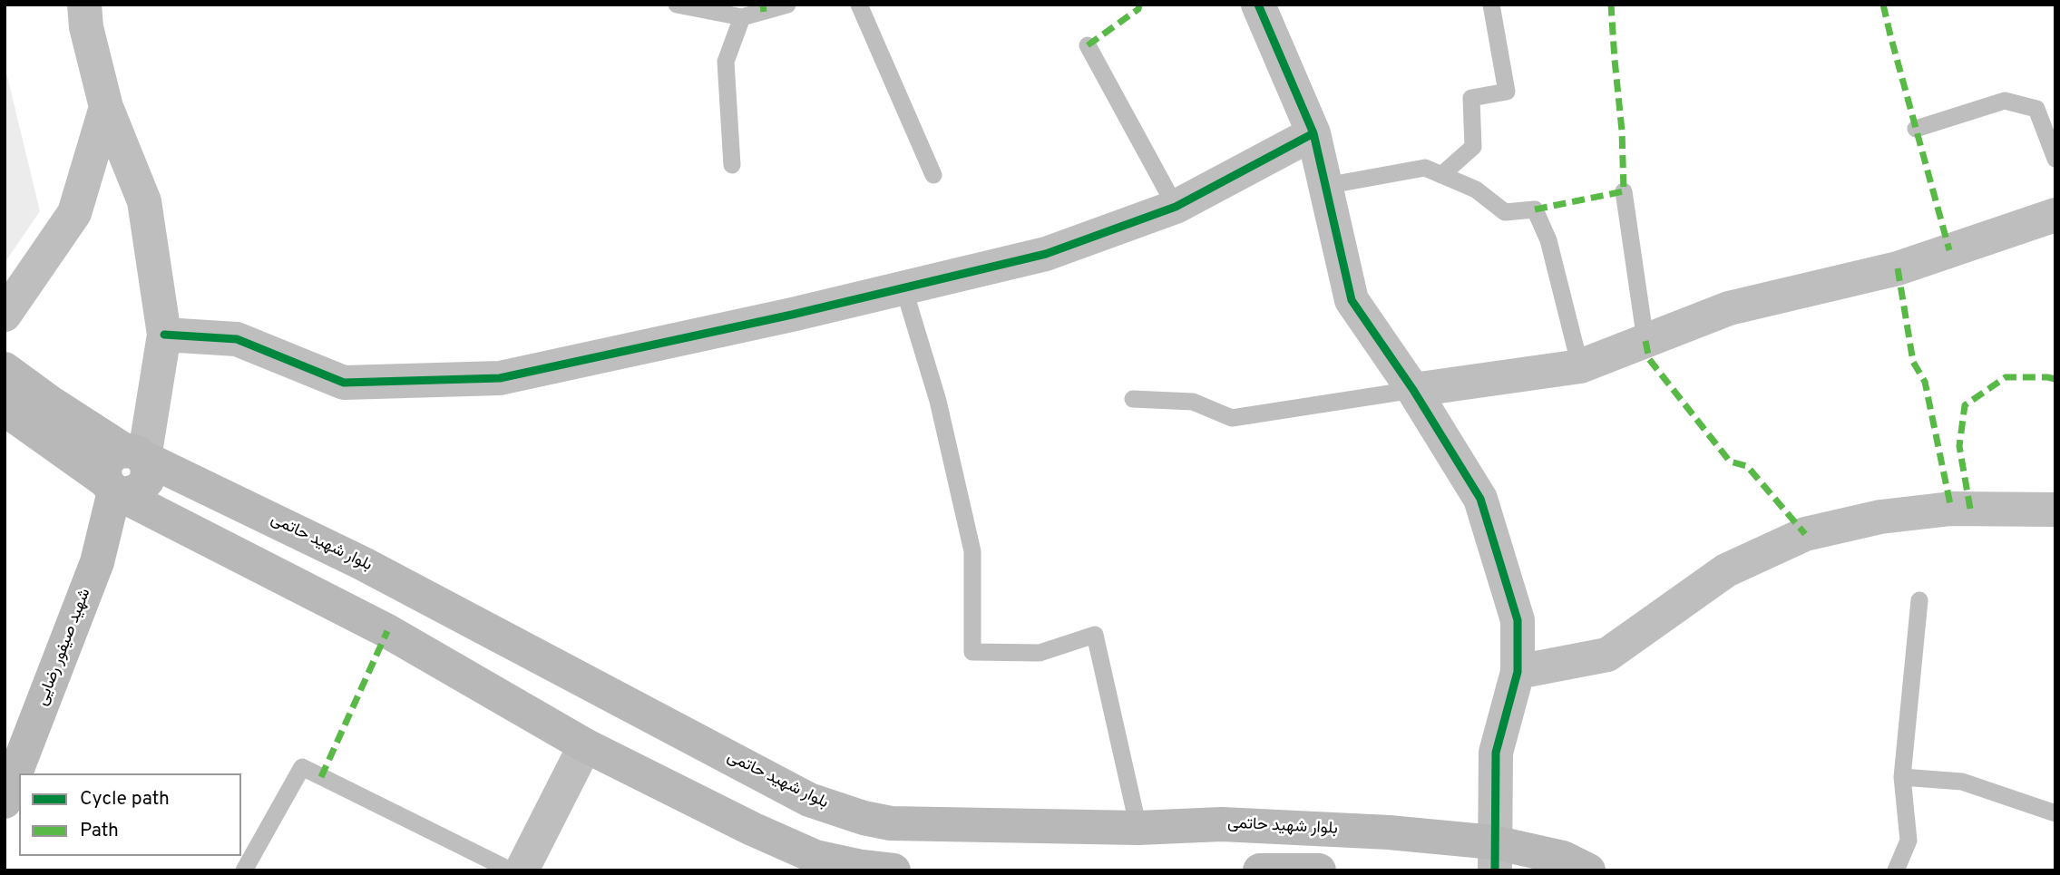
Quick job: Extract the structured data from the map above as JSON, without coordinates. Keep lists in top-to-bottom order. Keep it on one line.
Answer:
{"streets":{"main road":["بلوار شهید حاتمی","شهید صیفور رضایی"]},"legend":["Cycle path","Path"]}
